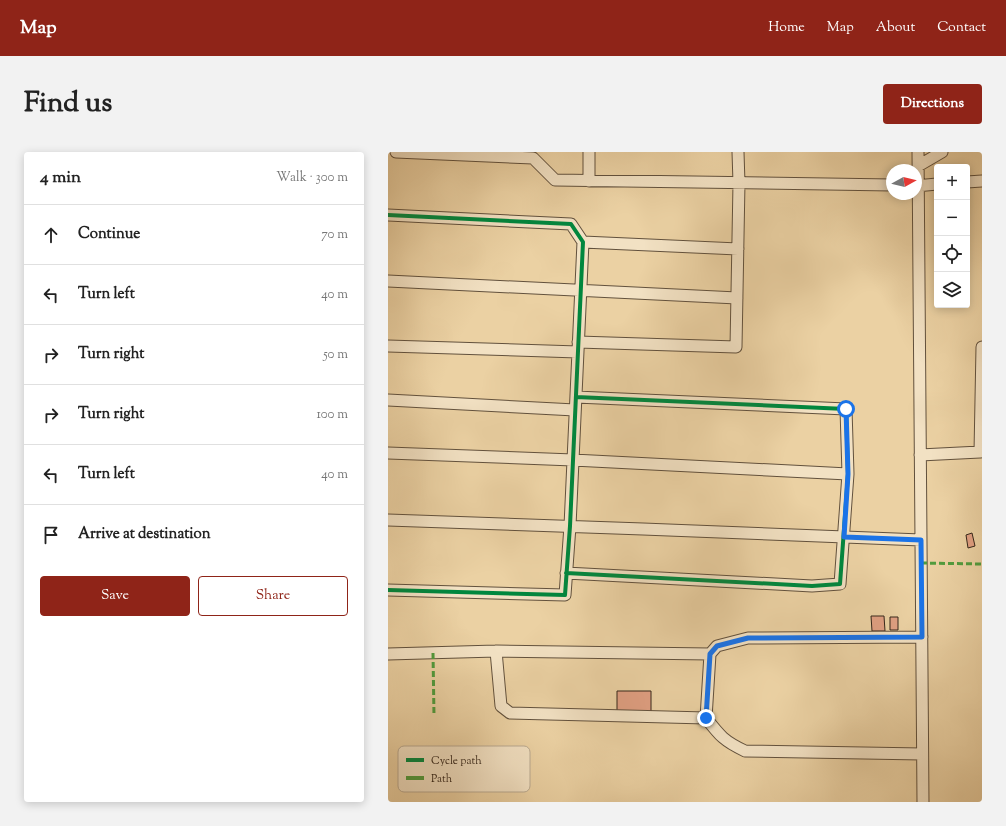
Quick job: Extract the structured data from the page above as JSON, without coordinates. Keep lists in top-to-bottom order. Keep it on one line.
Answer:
{"legend":["Cycle path","Path"],"north":"right","page":{"header":"Map","nav":["Home","Map","About","Contact"],"title":"Find us","buttons":["Directions",["Save","Share"]],"heading":["4 min","Walk · 300 m"],"map_buttons":["+","−"],"list":[["Continue","70 m"],["Turn left","40 m"],["Turn right","50 m"],["Turn right","100 m"],["Turn left","40 m"],"Arrive at destination"]}}
